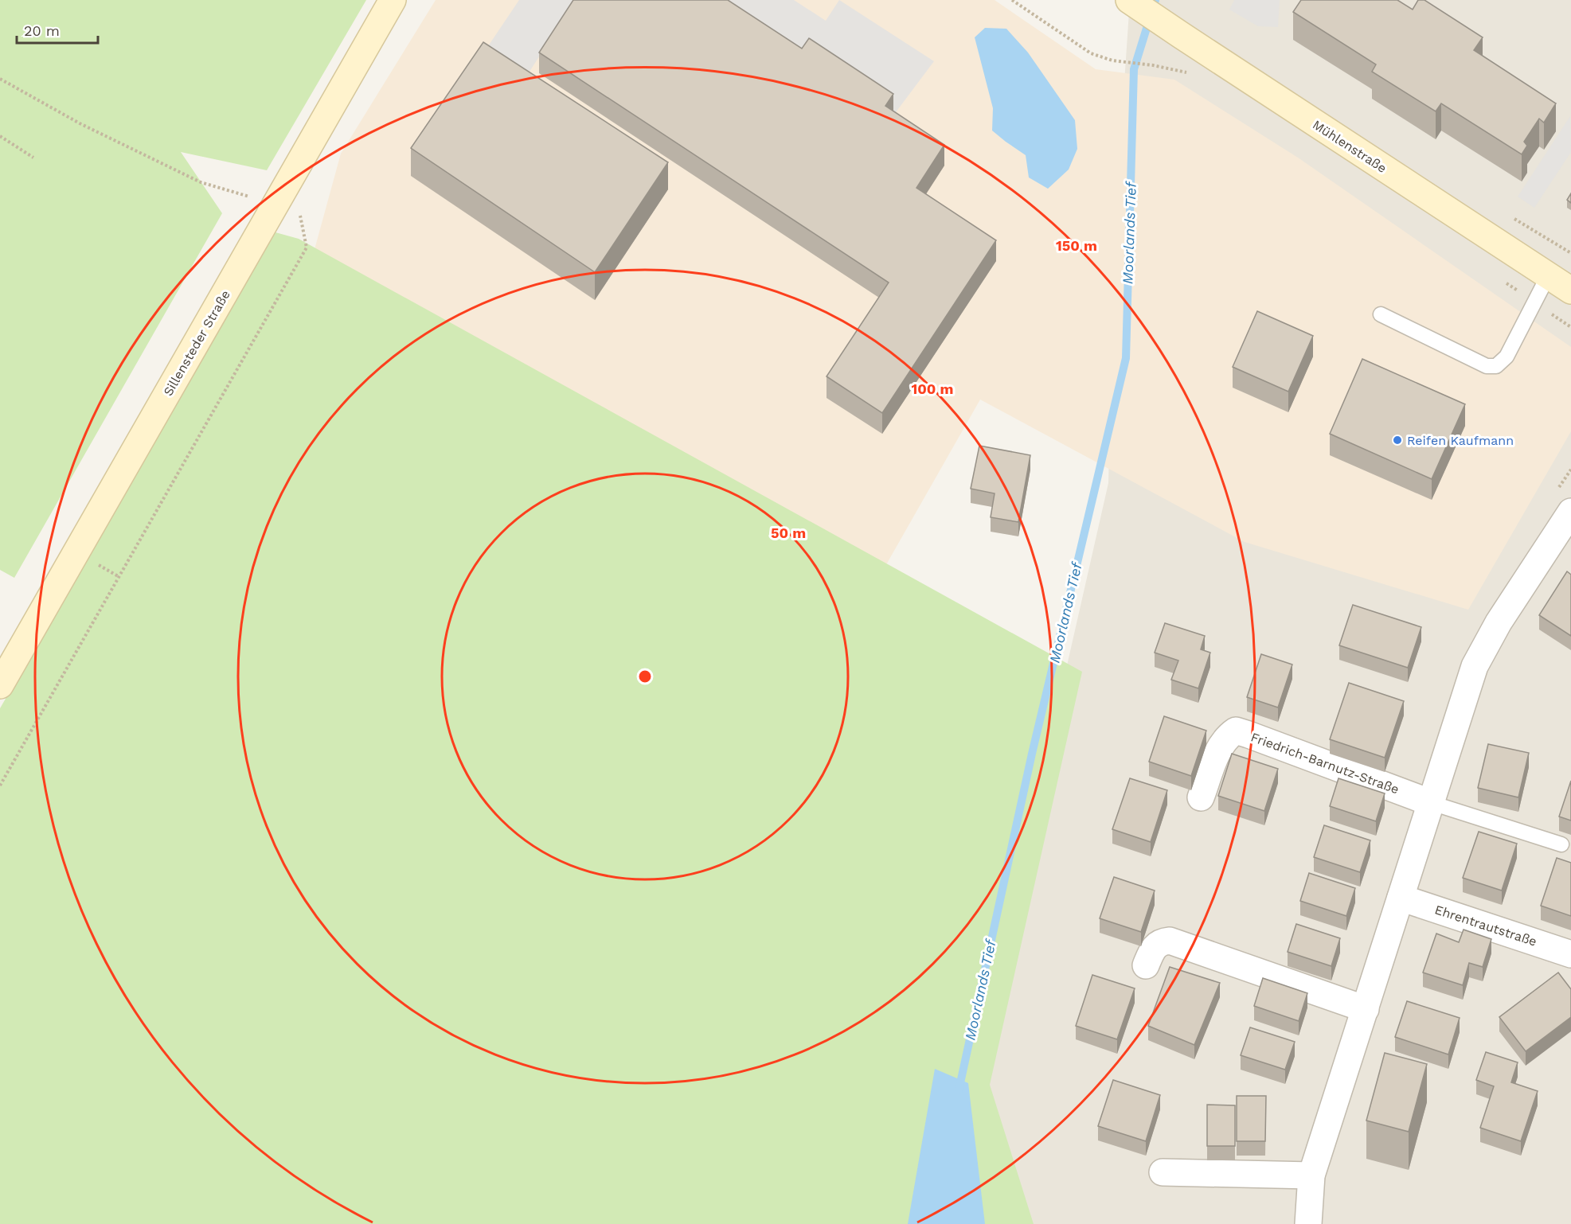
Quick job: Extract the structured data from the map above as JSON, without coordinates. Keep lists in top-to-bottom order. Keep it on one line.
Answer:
{"streets":{"street":["Mühlenstraße","Sillensteder Straße","Friedrich-Barnutz-Straße","Ehrentrautstraße"]},"water":["Moorlands Tief"],"places":["Reifen Kaufmann"],"scale_bar":"20 m","rings":["150 m","100 m","50 m"]}
